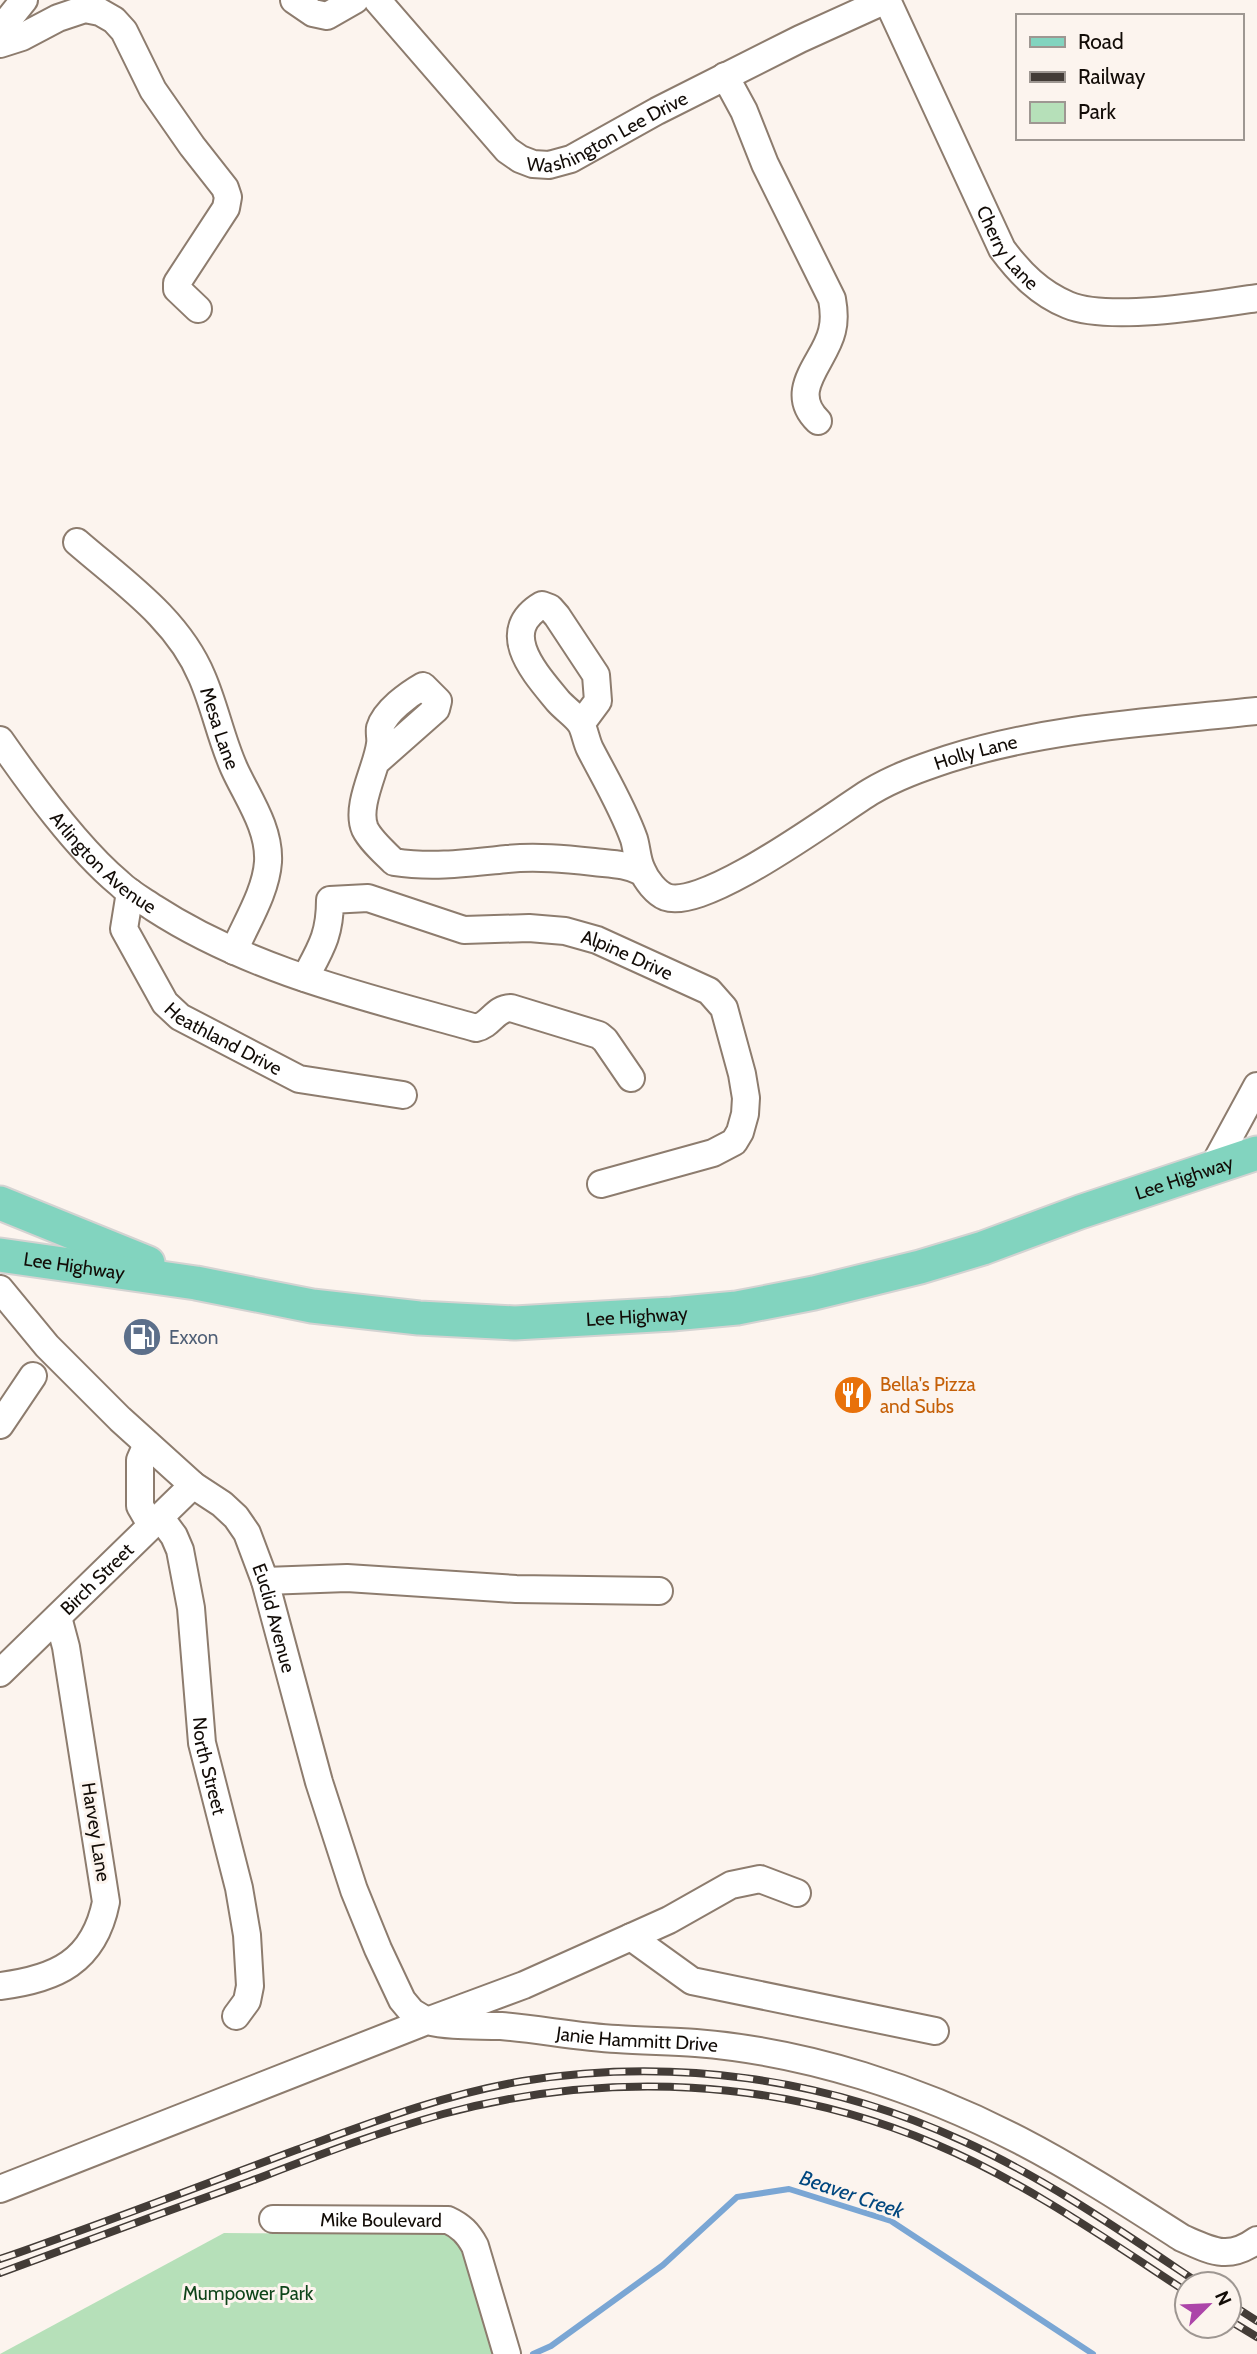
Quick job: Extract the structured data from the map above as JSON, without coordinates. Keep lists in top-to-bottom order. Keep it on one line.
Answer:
{"streets":{"main road":["Lee Highway"],"street":["Washington Lee Drive","Cherry Lane","Mesa Lane","Holly Lane","Arlington Avenue","Alpine Drive","Heathland Drive","Birch Street","Euclid Avenue","North Street","Harvey Lane","Janie Hammitt Drive","Mike Boulevard"]},"crossings":[["Washington Lee Drive","Cherry Lane"],["Mesa Lane","Arlington Avenue"],["Arlington Avenue","Alpine Drive"],["Arlington Avenue","Heathland Drive"],["Birch Street","Euclid Avenue"],["Birch Street","North Street"],["Birch Street","Harvey Lane"],["Euclid Avenue","North Street"],["Euclid Avenue","Janie Hammitt Drive"]],"water":["Beaver Creek"],"parks":["Mumpower Park"],"places":{"fuel station":["Exxon"],"restaurant":["Bella's Pizza and Subs"]},"legend":["Road","Railway","Park"],"north":"top right"}
